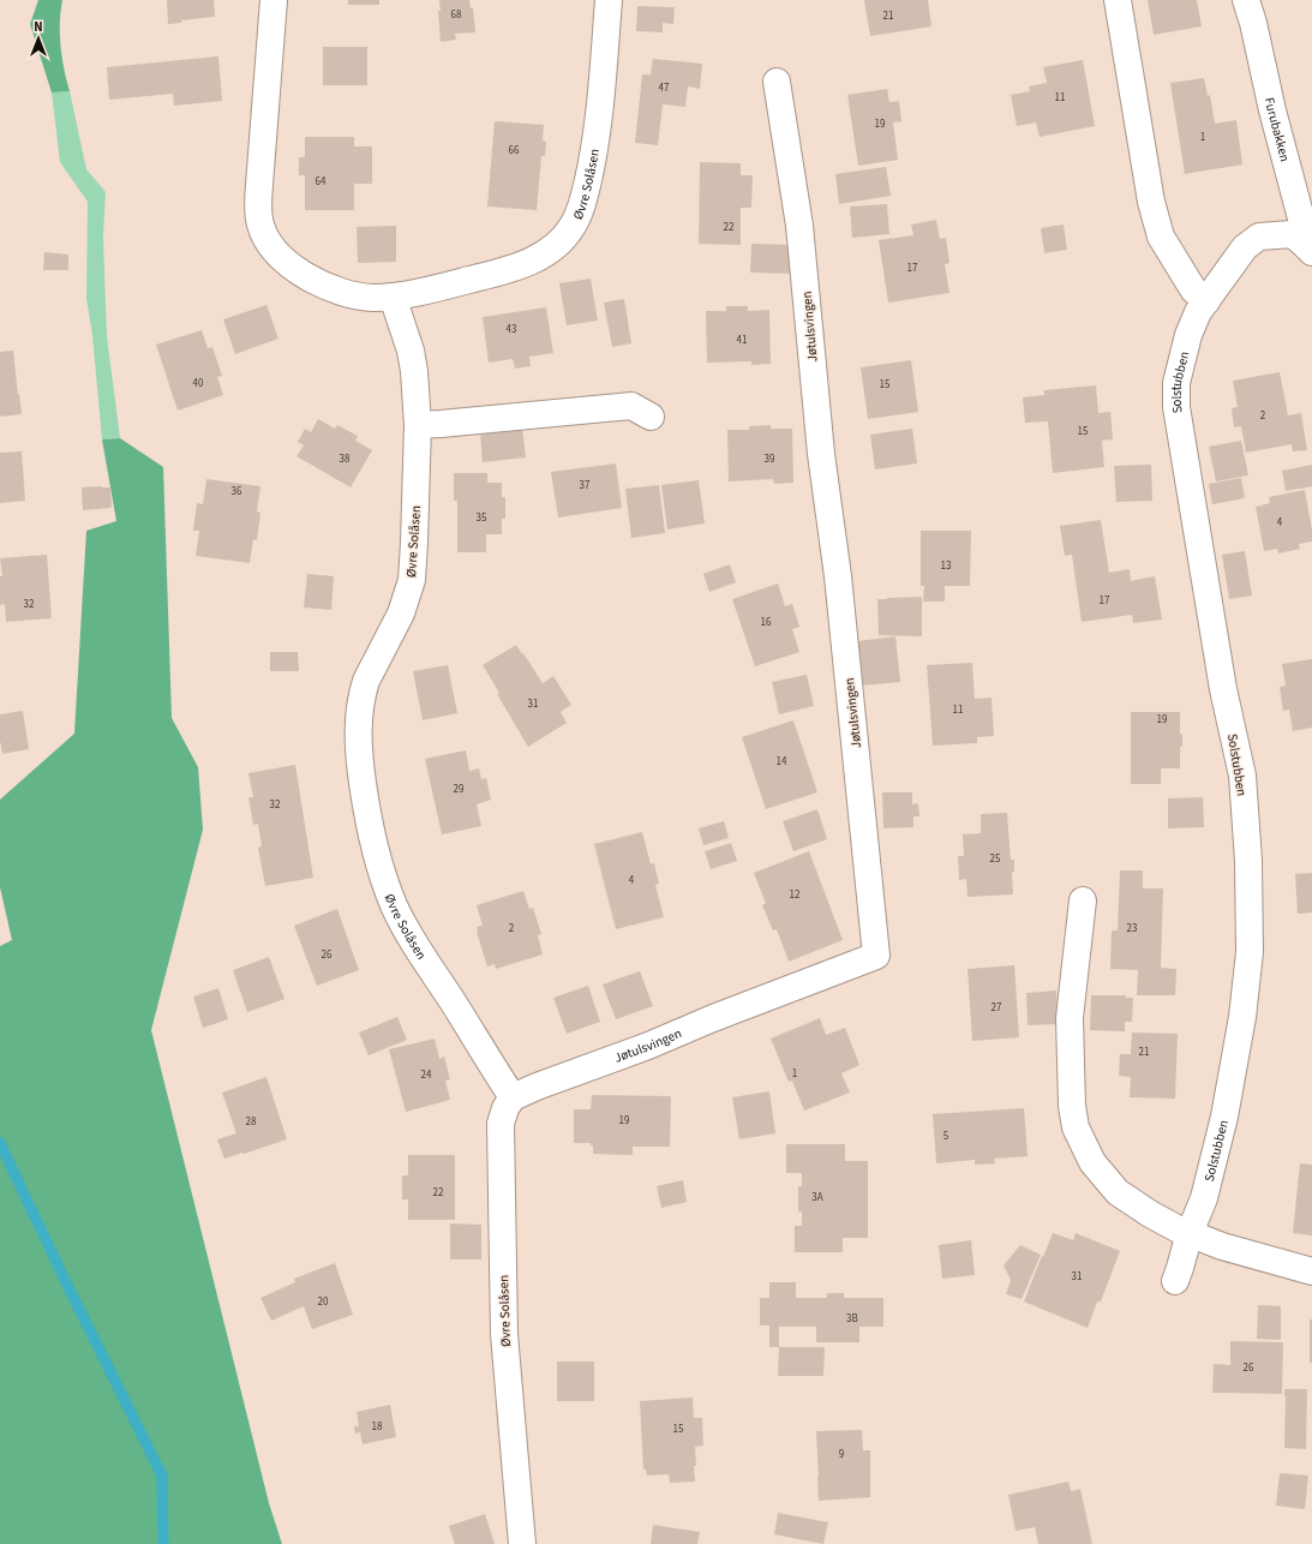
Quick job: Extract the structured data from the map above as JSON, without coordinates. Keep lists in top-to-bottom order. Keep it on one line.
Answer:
{"streets":{"street":["Furubakken","Øvre Solåsen","Jøtulsvingen","Solstubben"]},"crossings":[["Furubakken","Solstubben"],["Øvre Solåsen","Jøtulsvingen"]],"house_numbers":["68","21","47","11","19","1","66","64","22","17","43","41","40","15","2","15","38","39","37","36","35","4","13","17","32","16","31","11","19","14","29","32","25","4","12","2","23","26","27","21","1","24","19","28","5","22","3A","31","20","3B","26","18","15","9"],"north":"top"}
